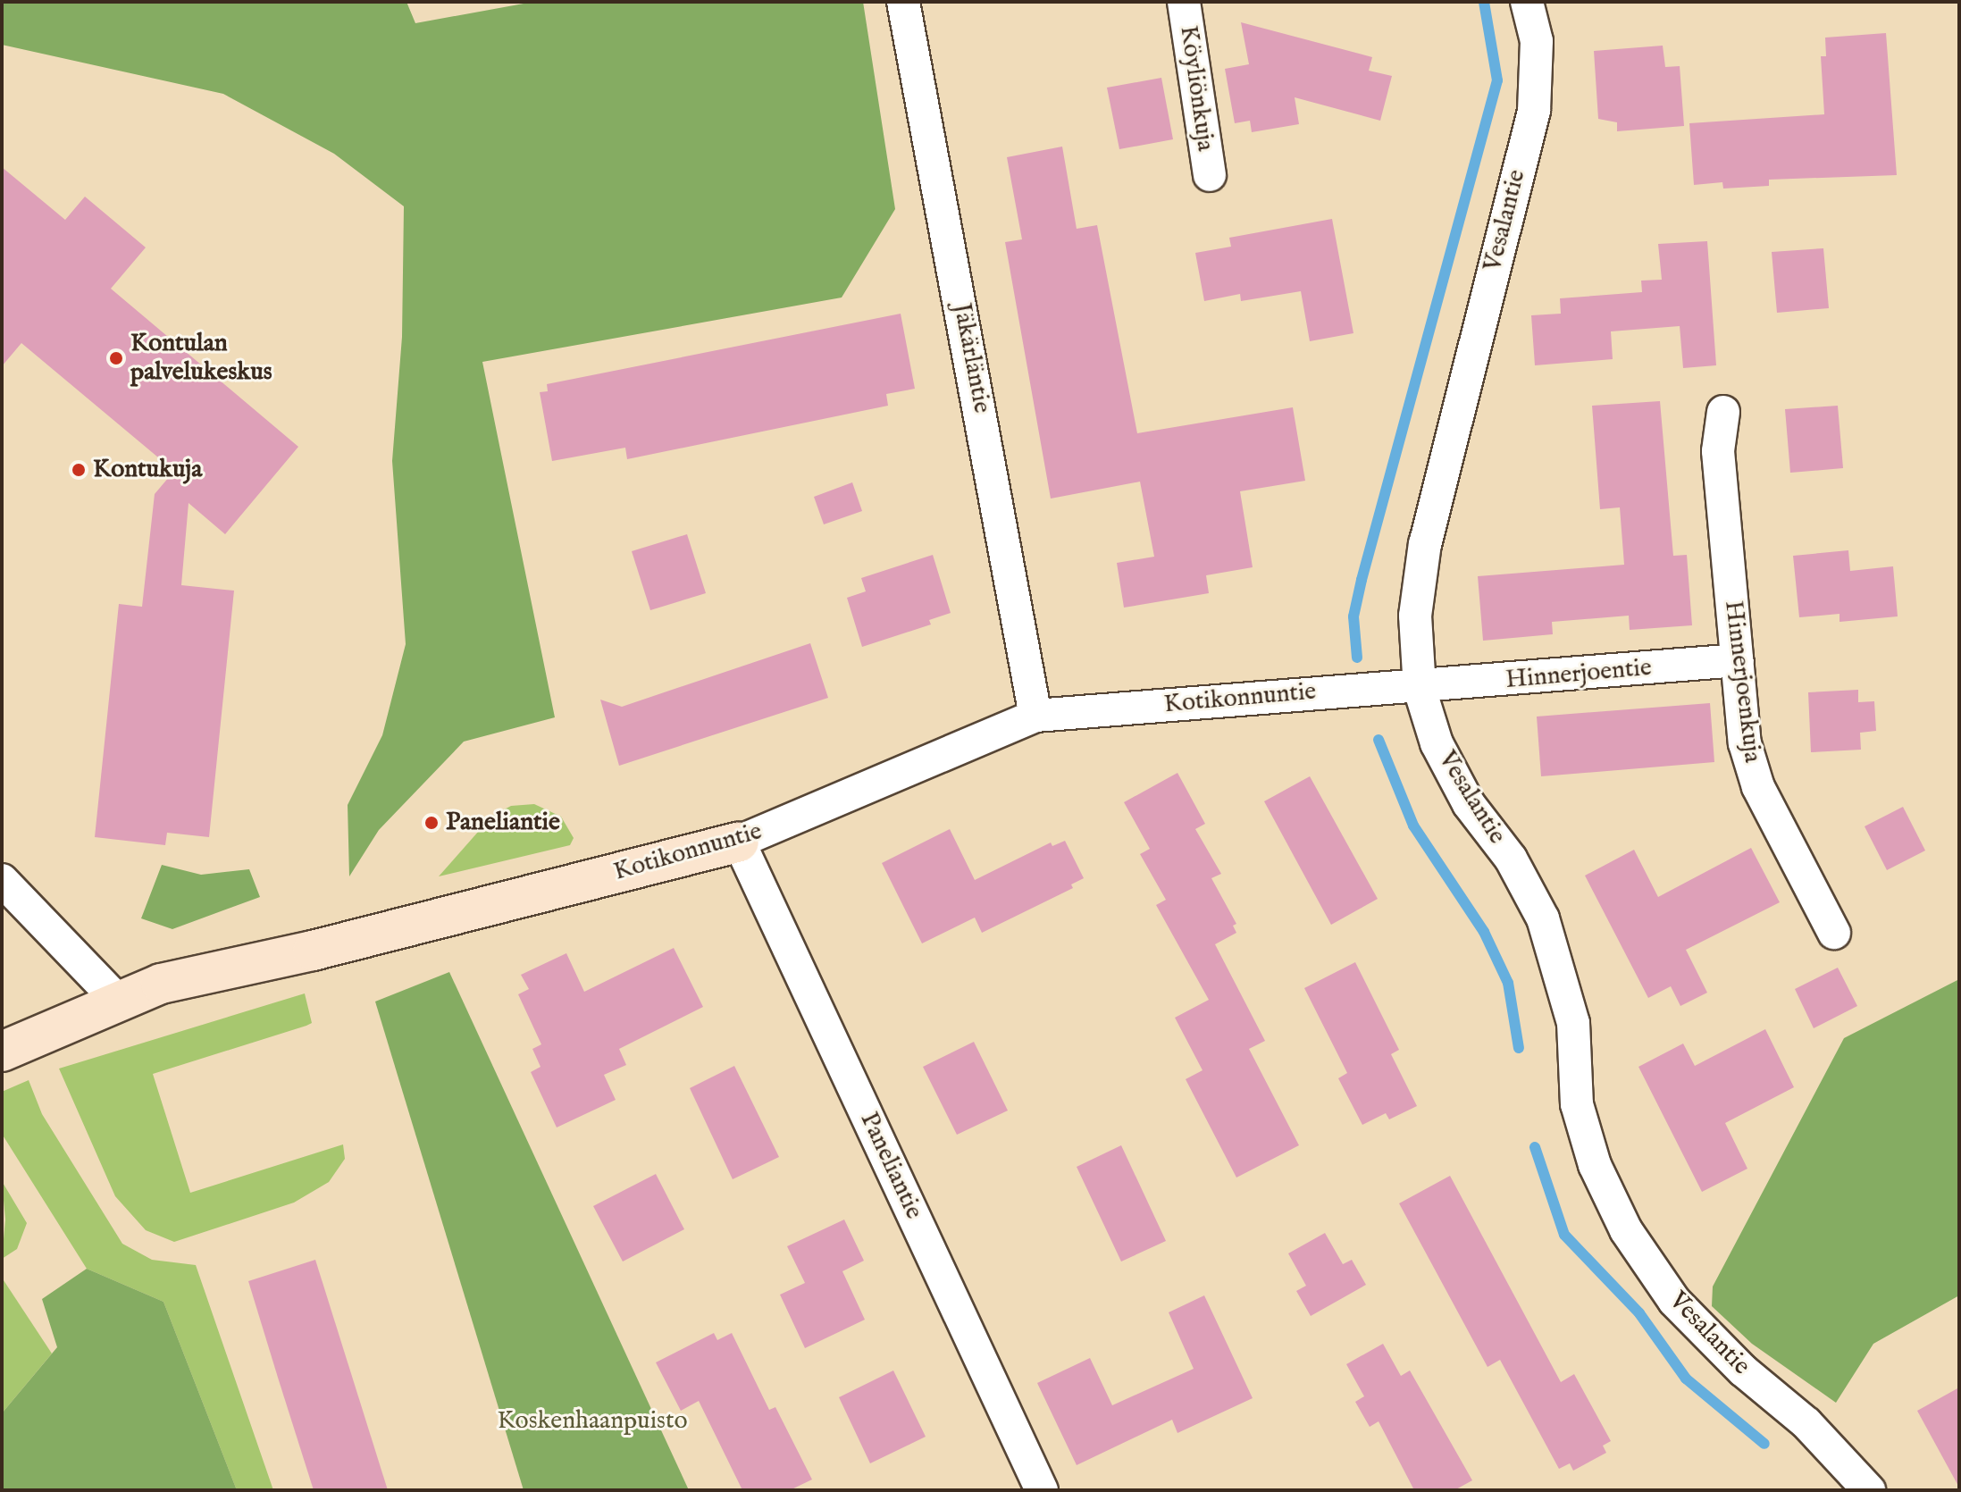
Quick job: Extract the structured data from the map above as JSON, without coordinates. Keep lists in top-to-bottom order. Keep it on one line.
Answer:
{"streets":{"street":["Köyliönkuja","Vesalantie","Jäkärläntie","Hinnerjoentie","Hinnerjoenkuja","Kotikonnuntie","Paneliantie"]},"crossings":[["Vesalantie","Hinnerjoentie"],["Vesalantie","Kotikonnuntie"],["Jäkärläntie","Kotikonnuntie"],["Hinnerjoentie","Hinnerjoenkuja"],["Hinnerjoentie","Kotikonnuntie"],["Kotikonnuntie","Paneliantie"]],"parks":["Koskenhaanpuisto"],"places":["Kontulan palvelukeskus","Kontukuja","Paneliantie"]}
